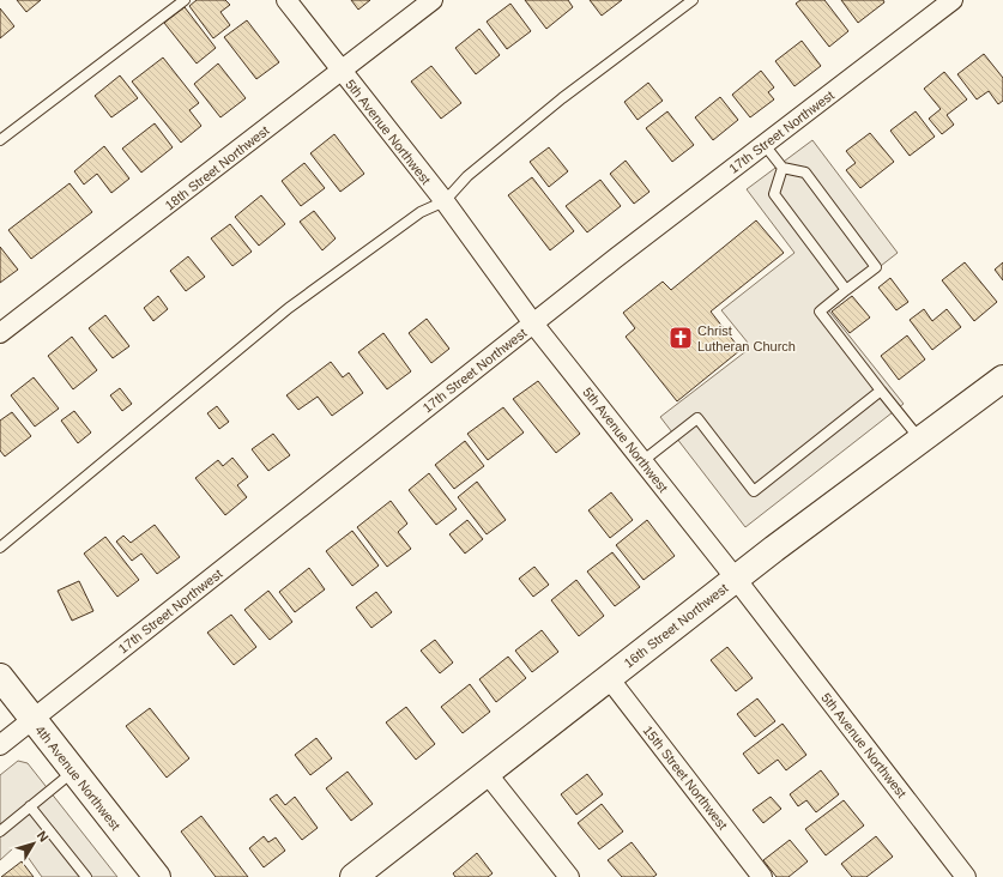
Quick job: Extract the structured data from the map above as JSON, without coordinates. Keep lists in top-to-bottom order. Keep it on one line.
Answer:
{"streets":{"street":["5th Avenue Northwest","17th Street Northwest","18th Street Northwest","16th Street Northwest","4th Avenue Northwest","15th Street Northwest"]},"crossings":[["5th Avenue Northwest","17th Street Northwest"],["5th Avenue Northwest","18th Street Northwest"],["5th Avenue Northwest","16th Street Northwest"],["17th Street Northwest","4th Avenue Northwest"],["16th Street Northwest","15th Street Northwest"]],"places":{"church":["Christ Lutheran Church"]},"north":"top right"}
